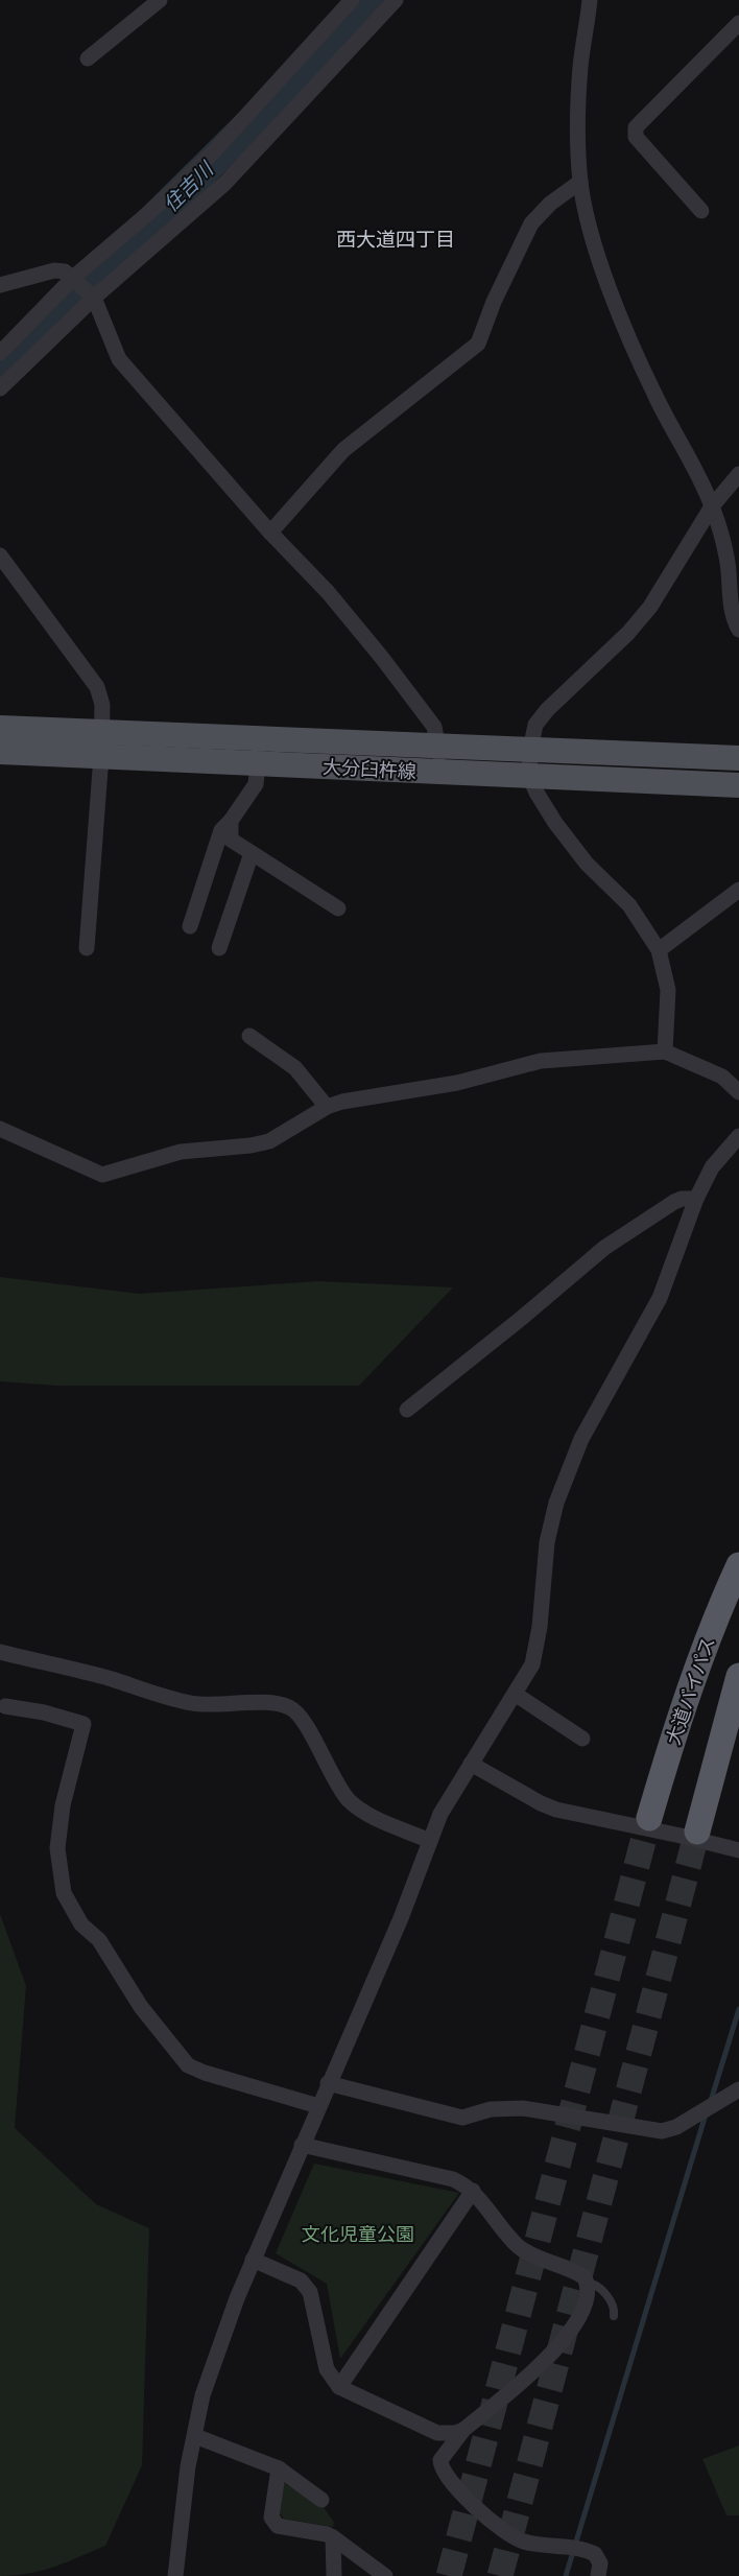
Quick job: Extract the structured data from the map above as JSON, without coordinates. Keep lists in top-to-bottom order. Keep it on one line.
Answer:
{"streets":{"highway":["大道バイパス"],"main road":["大分臼杵線"]},"districts":["西大道四丁目"],"water":["住吉川"],"parks":["文化児童公園"]}
